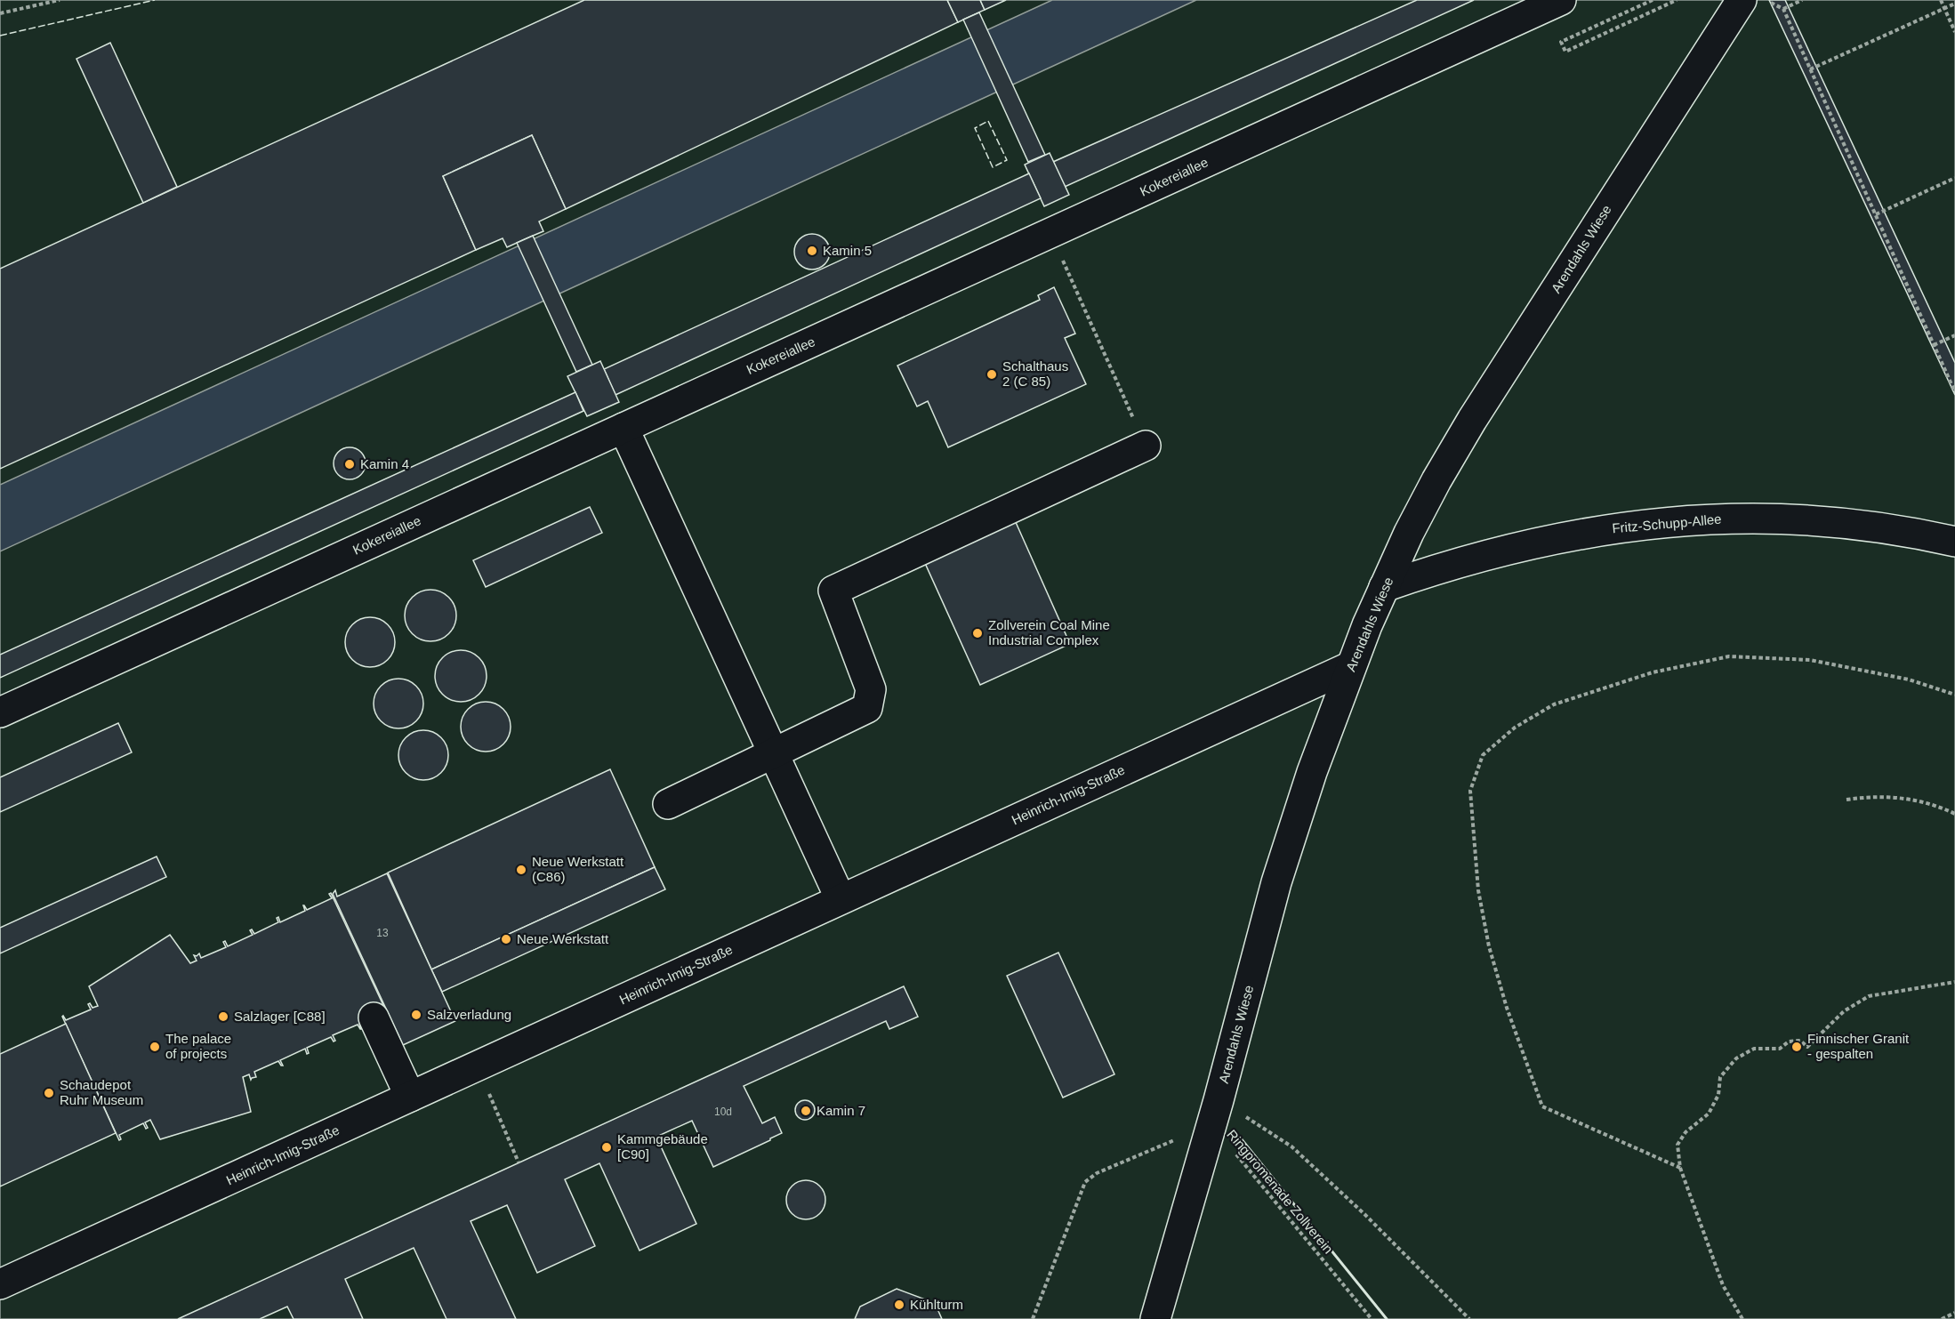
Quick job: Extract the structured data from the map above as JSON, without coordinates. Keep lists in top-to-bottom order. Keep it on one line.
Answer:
{"streets":{"street":["Kokereiallee","Arendahls Wiese","Fritz-Schupp-Allee","Heinrich-Imig-Straße"],"path":["Ringpromenade Zollverein"]},"crossings":[["Arendahls Wiese","Fritz-Schupp-Allee"],["Arendahls Wiese","Heinrich-Imig-Straße"],["Arendahls Wiese","Ringpromenade Zollverein"]],"places":["Kamin 5","Schalthaus 2 (C 85)","Kamin 4","Zollverein Coal Mine Industrial Complex","Neue Werkstatt (C86)","Neue Werkstatt","Salzverladung","Salzlager [C88]","The palace of projects","Finnischer Granit - gespalten","Schaudepot Ruhr Museum","Kamin 7","Kammgebäude [C90]","Kühlturm"],"house_numbers":["13","10d"]}
